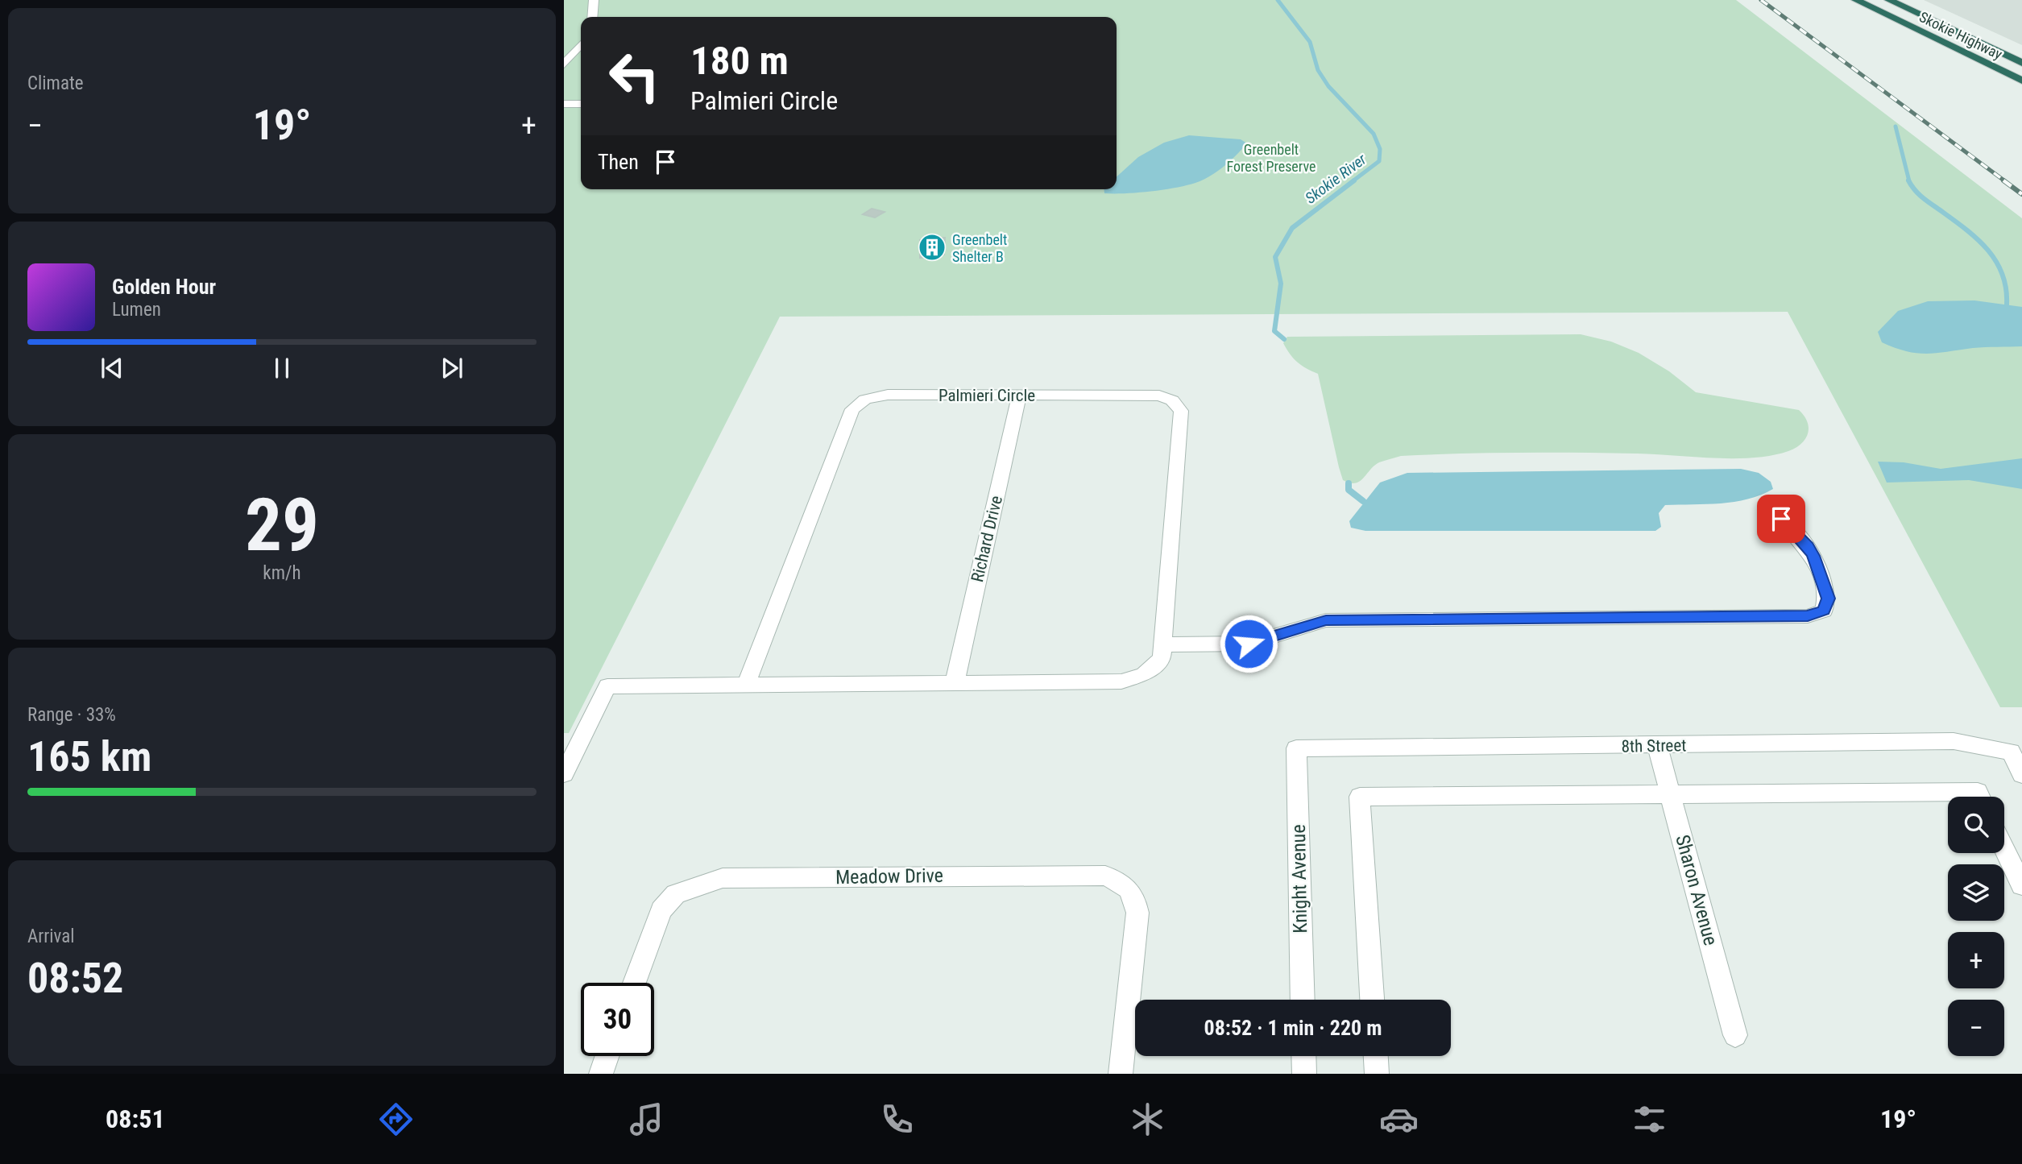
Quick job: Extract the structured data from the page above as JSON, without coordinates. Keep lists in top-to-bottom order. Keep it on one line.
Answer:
{"streets":{"highway":["Skokie Highway"],"street":["Palmieri Circle","Richard Drive","8th Street","Meadow Drive","Knight Avenue","Sharon Avenue"]},"crossings":[["Palmieri Circle","Richard Drive"],["8th Street","Knight Avenue"],["8th Street","Sharon Avenue"]],"water":["Skokie River"],"parks":["Greenbelt Forest Preserve"],"places":{"building":["Greenbelt Shelter B"]},"page":{"tile":["Climate",["29","km/h"],["Range · 33%","165 km"],["Arrival","08:52"]],"turn":["180 m","Palmieri Circle"],"heat":["−","19°","+"],"then":"Then","song":["Golden Hour","Lumen"],"map_buttons":["+","−"],"limit":"30","trip":"08:52 · 1 min · 220 m","tabs":["08:51","19°"]}}
